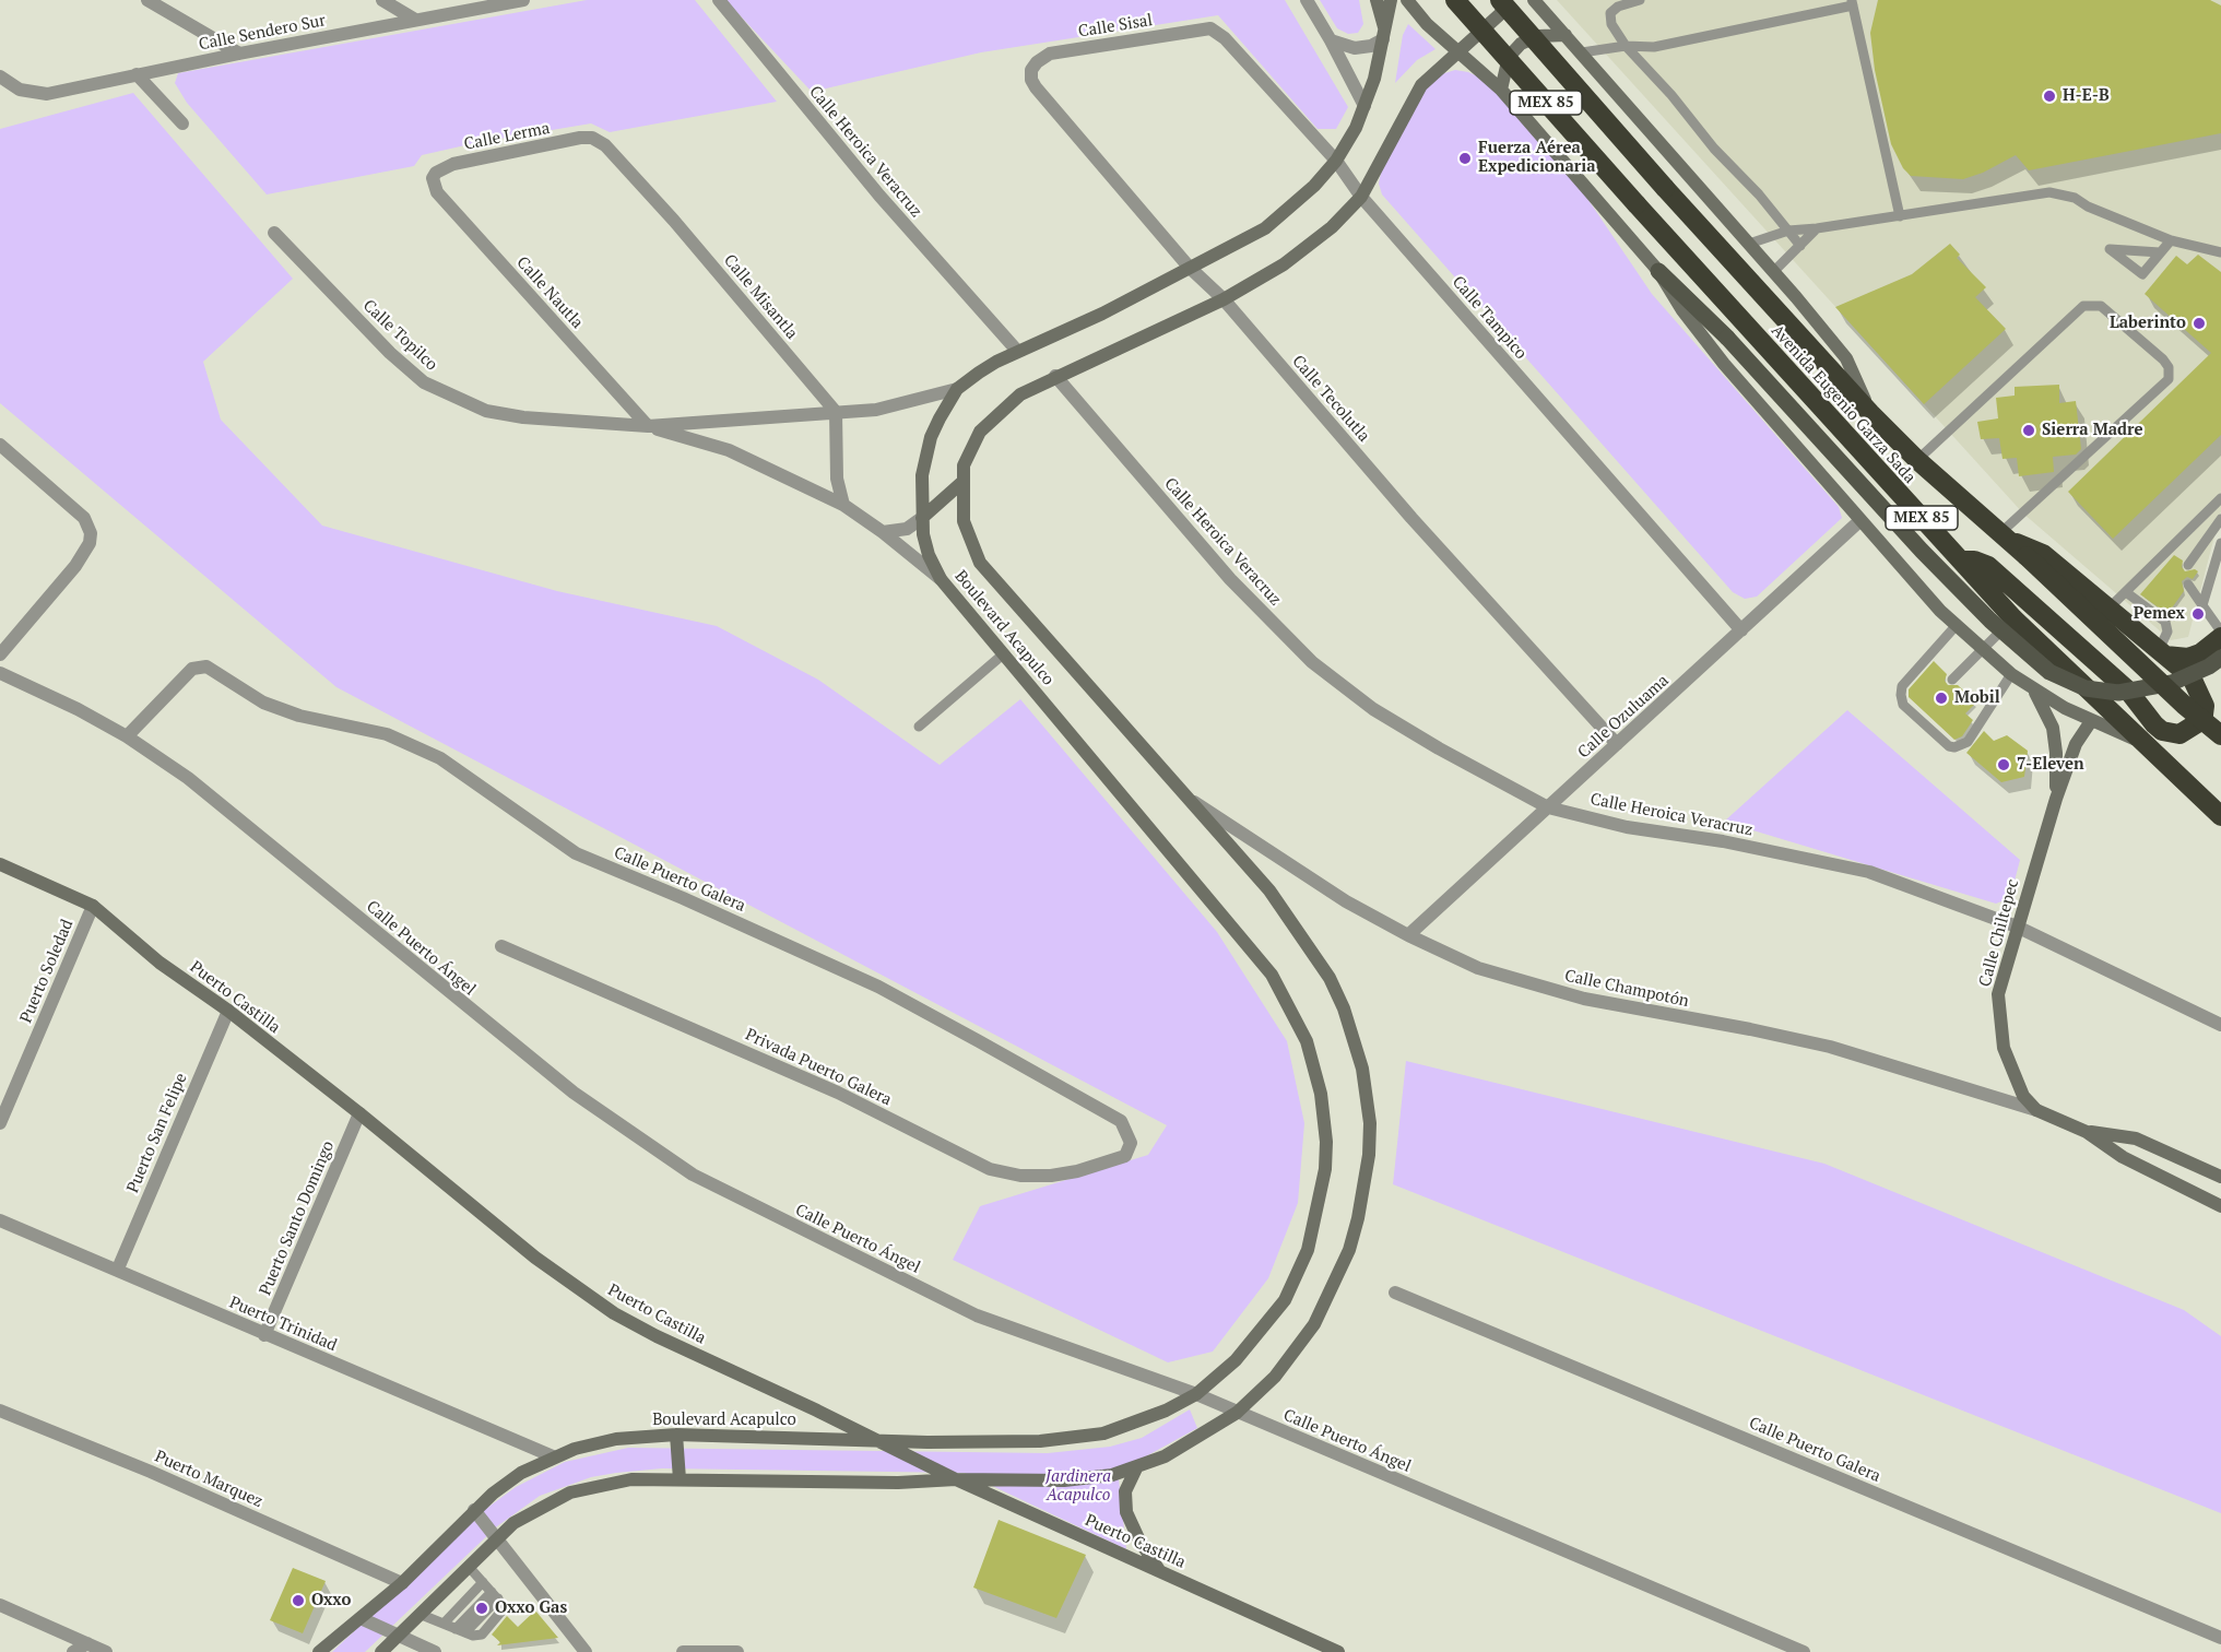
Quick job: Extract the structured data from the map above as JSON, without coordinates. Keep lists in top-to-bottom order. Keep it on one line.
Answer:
{"streets":{"highway":["MEX 85","Avenida Eugenio Garza Sada"],"main road":["Boulevard Acapulco","Calle Chiltepec","Calle Champotón","Puerto Castilla"],"street":["Calle Sisal","Calle Sendero Sur","Calle Lerma","Calle Heroica Veracruz","Calle Nautla","Calle Misantla","Calle Tampico","Calle Topilco","Calle Tecolutla","Calle Ozuluama","Calle Puerto Galera","Calle Puerto Ángel","Puerto Soledad","Privada Puerto Galera","Puerto San Felipe","Puerto Santo Domingo","Puerto Trinidad","Puerto Marquez"]},"crossings":[["Calle Sisal","Calle Tampico"],["Calle Sisal","Calle Tecolutla"],["Calle Lerma","Calle Nautla"],["Calle Lerma","Calle Misantla"],["Calle Heroica Veracruz","Boulevard Acapulco"],["Calle Heroica Veracruz","Calle Ozuluama"],["Calle Heroica Veracruz","Calle Chiltepec"],["Calle Nautla","Calle Topilco"],["Calle Misantla","Calle Topilco"],["Calle Tampico","Boulevard Acapulco"],["Calle Tampico","Calle Ozuluama"],["Calle Topilco","Boulevard Acapulco"],["Calle Tecolutla","Boulevard Acapulco"],["Calle Tecolutla","Calle Ozuluama"],["Boulevard Acapulco","Calle Puerto Ángel"],["Boulevard Acapulco","Calle Champotón"],["Boulevard Acapulco","Puerto Castilla"],["Boulevard Acapulco","Puerto Trinidad"],["Boulevard Acapulco","Puerto Marquez"],["Calle Ozuluama","Calle Champotón"],["Calle Puerto Galera","Calle Puerto Ángel"],["Calle Puerto Galera","Privada Puerto Galera"],["Calle Chiltepec","Calle Champotón"],["Puerto Soledad","Puerto Castilla"],["Puerto Castilla","Puerto San Felipe"],["Puerto Castilla","Puerto Santo Domingo"],["Puerto San Felipe","Puerto Trinidad"],["Puerto Santo Domingo","Puerto Trinidad"]],"parks":["Jardinera Acapulco"],"places":["H-E-B","Fuerza Aérea Expedicionaria","Laberinto","Sierra Madre","Pemex","Mobil","7-Eleven","Oxxo","Oxxo Gas"]}
